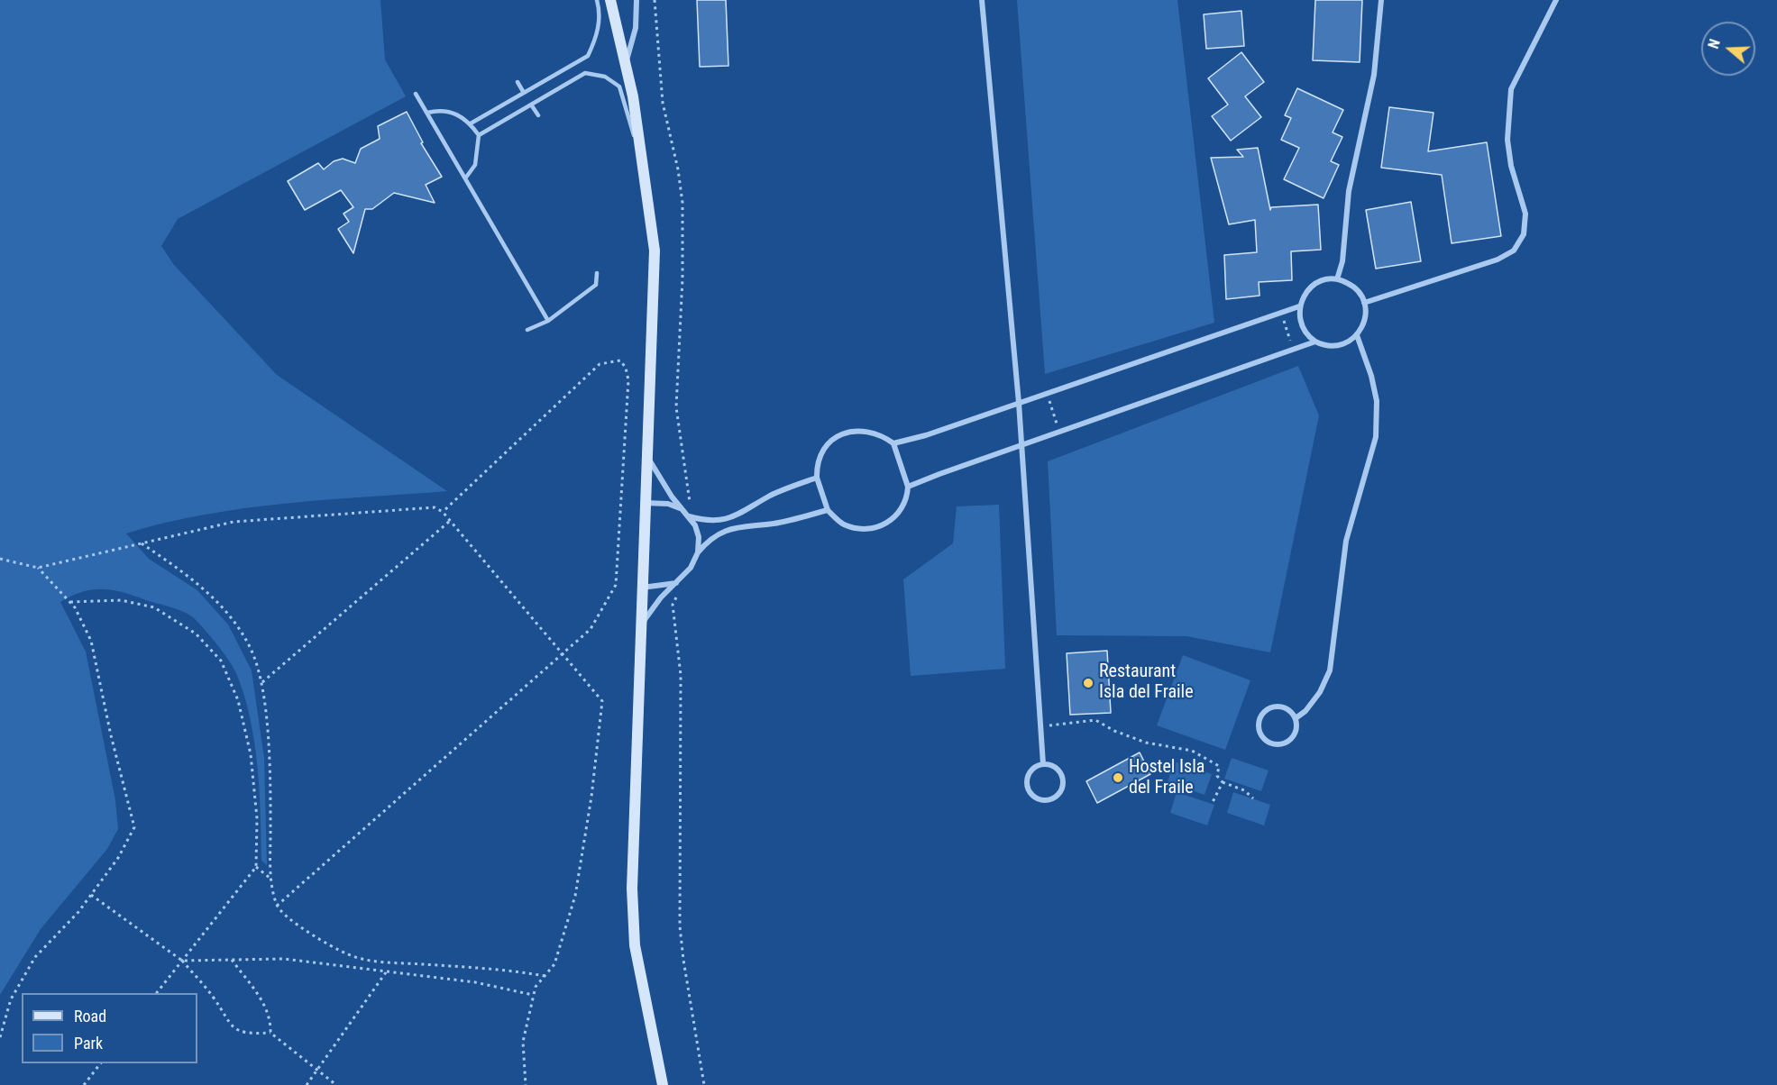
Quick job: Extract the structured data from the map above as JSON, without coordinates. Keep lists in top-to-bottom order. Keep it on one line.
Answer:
{"places":["Restaurant Isla del Fraile","Hostel Isla del Fraile"],"legend":["Road","Park"],"north":"left"}
